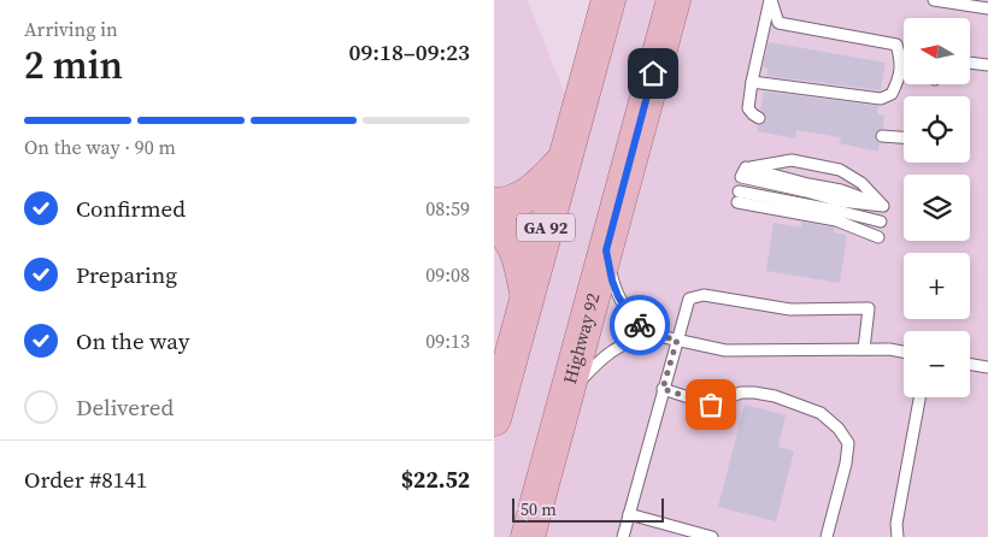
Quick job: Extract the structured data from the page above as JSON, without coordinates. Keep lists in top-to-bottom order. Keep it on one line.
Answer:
{"streets":{"main road":["GA 92","Highway 92"]},"scale_bar":"50 m","north":"left","page":{"heading":["2 min","Arriving in","09:18–09:23"],"panel":["Order #8141","$22.52"],"map_buttons":["+","−"],"bar":"On the way · 90 m","list":[["Confirmed","08:59"],["Preparing","09:08"],["On the way","09:13"],"Delivered"],"scale":"50 m"}}
